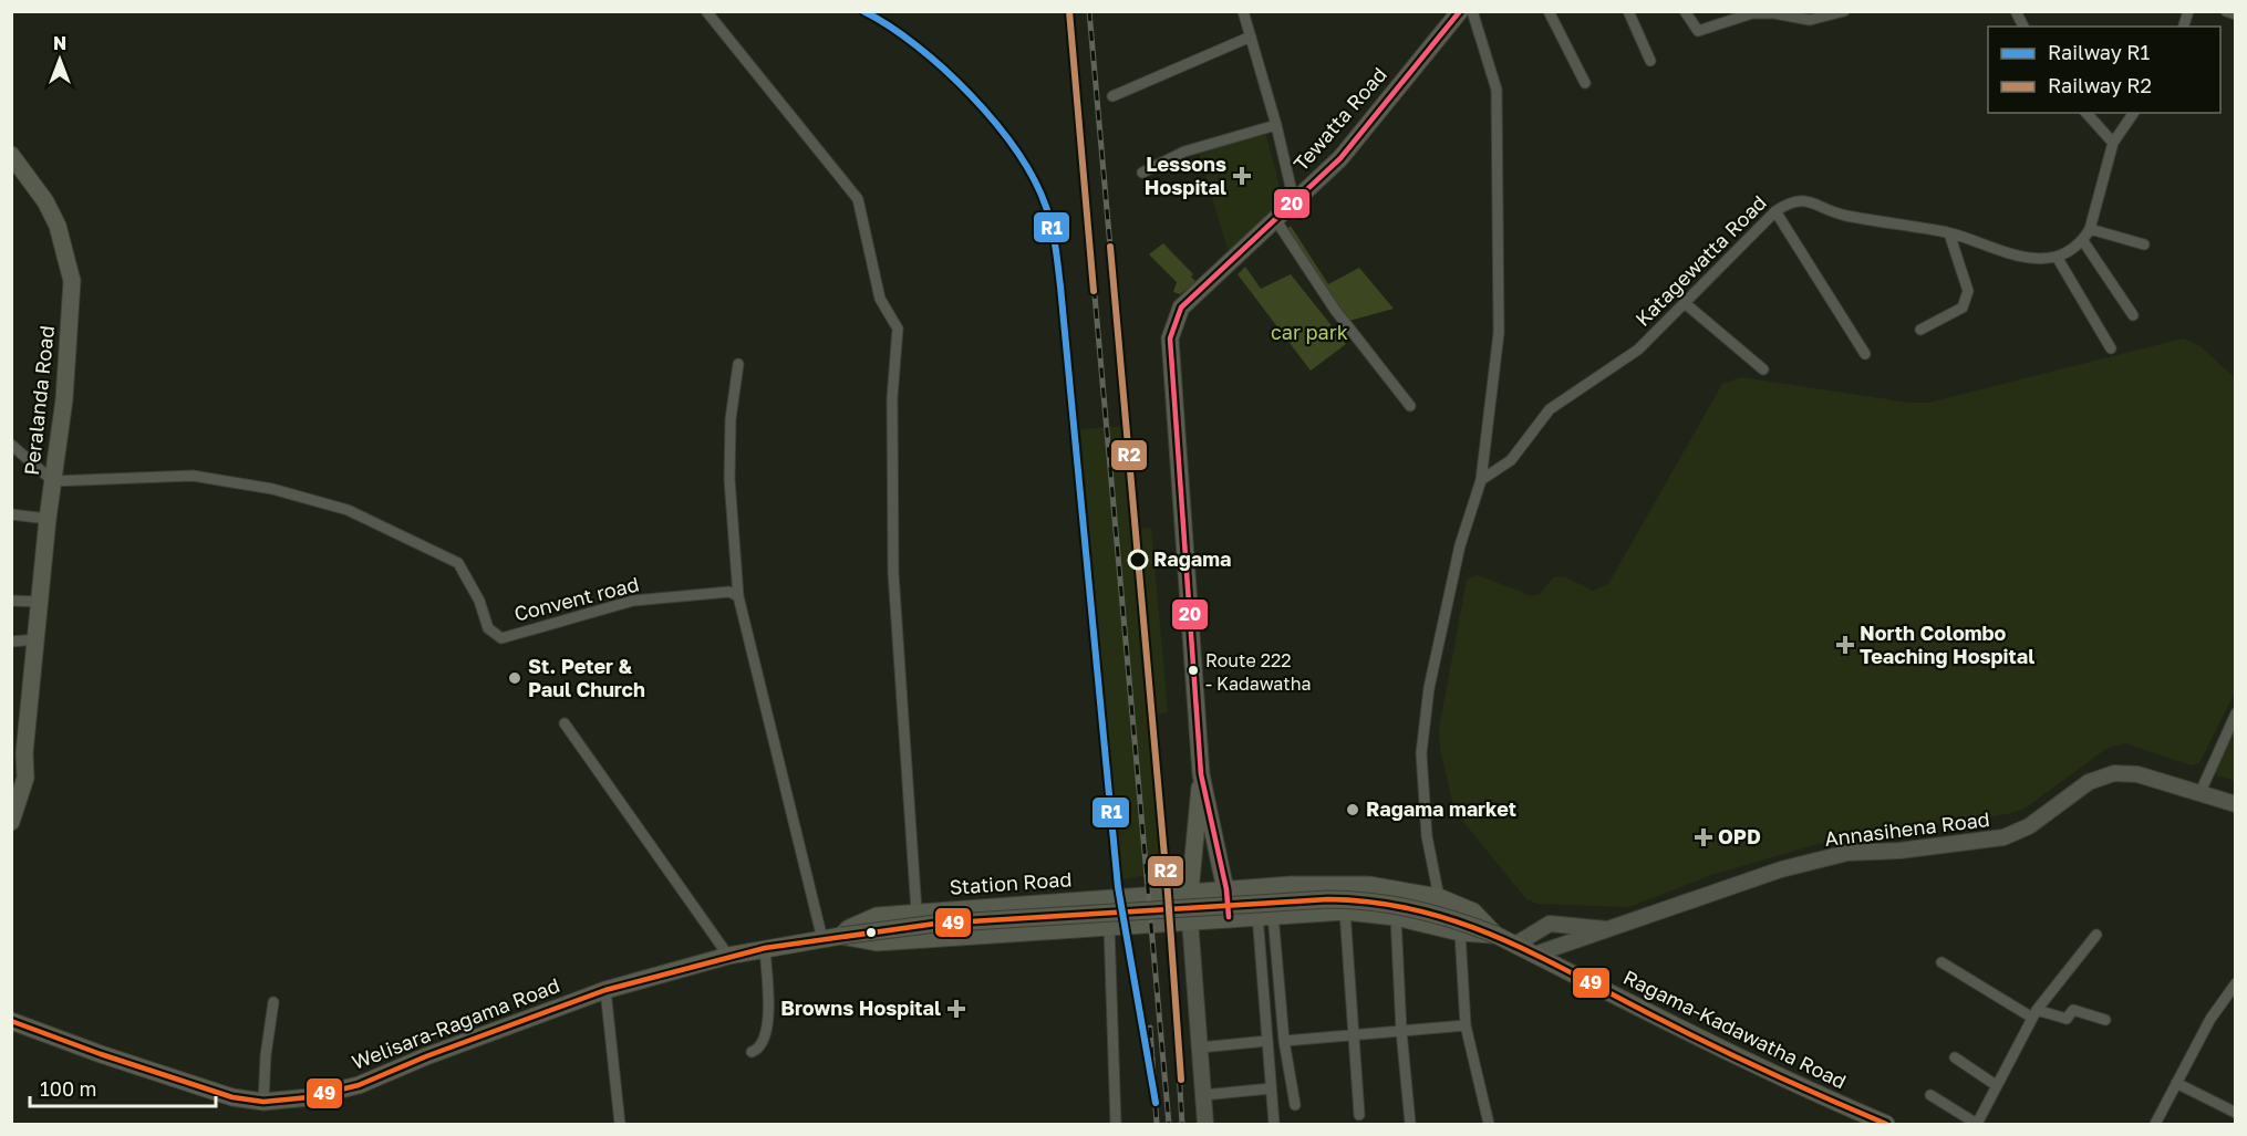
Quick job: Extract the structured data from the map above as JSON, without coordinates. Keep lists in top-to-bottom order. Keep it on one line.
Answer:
{"streets":{"main road":["Tewatta Road","Peralanda Road","Station Road","Welisara-Ragama Road","Ragama-Kadawatha Road"],"street":["Katagewatta Road","Convent road","Annasihena Road"]},"crossings":[["Tewatta Road","Station Road"],["Peralanda Road","Convent road"],["Annasihena Road","Ragama-Kadawatha Road"],["Station Road","Welisara-Ragama Road"],["Station Road","Ragama-Kadawatha Road"],["Welisara-Ragama Road","Ragama-Kadawatha Road"]],"parks":["car park"],"places":{"health":["Lessons Hospital","North Colombo Teaching Hospital","OPD","Browns Hospital"],"other":["Ragama","Route 222 - Kadawatha","St. Peter & Paul Church","Ragama market"]},"lines":["rail line R1","rail line R2","transit line 20","transit line 49"],"legend":["Railway R1","Railway R2"],"scale_bar":"100 m","north":"top"}
